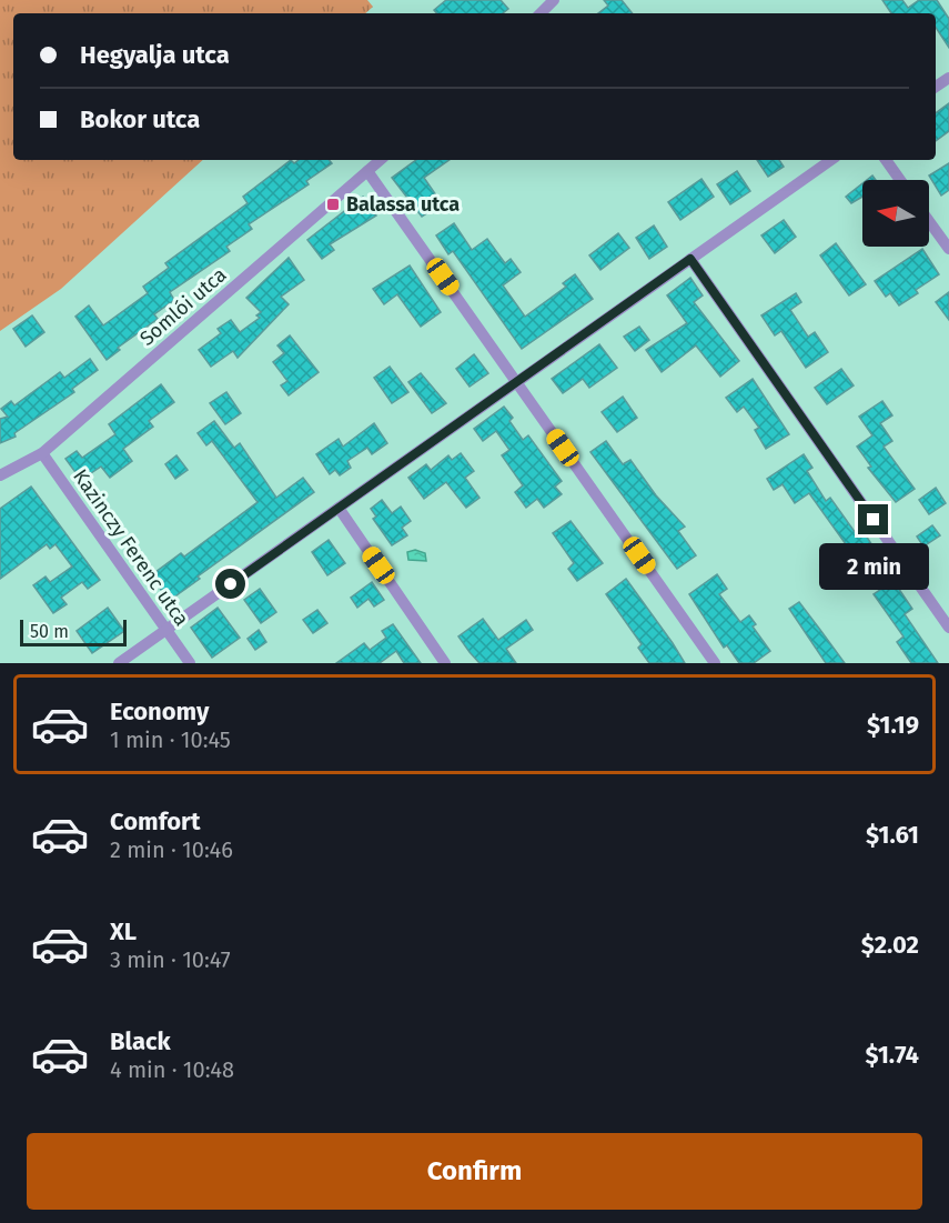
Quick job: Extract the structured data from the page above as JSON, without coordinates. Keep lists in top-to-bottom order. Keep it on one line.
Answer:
{"streets":{"street":["Somlói utca","Kazinczy Ferenc utca"]},"crossings":[["Somlói utca","Kazinczy Ferenc utca"]],"places":{"transit":["Balassa utca"]},"scale_bar":"50 m","north":"left","page":{"banner":["Hegyalja utca","Bokor utca"],"bubble":"2 min","scale":"50 m","list":[{"name":"Economy","note":"1 min · 10:45","value":"$1.19"},{"name":"Comfort","note":"2 min · 10:46","value":"$1.61"},{"name":"XL","note":"3 min · 10:47","value":"$2.02"},{"name":"Black","note":"4 min · 10:48","value":"$1.74"}],"buttons":"Confirm"}}
